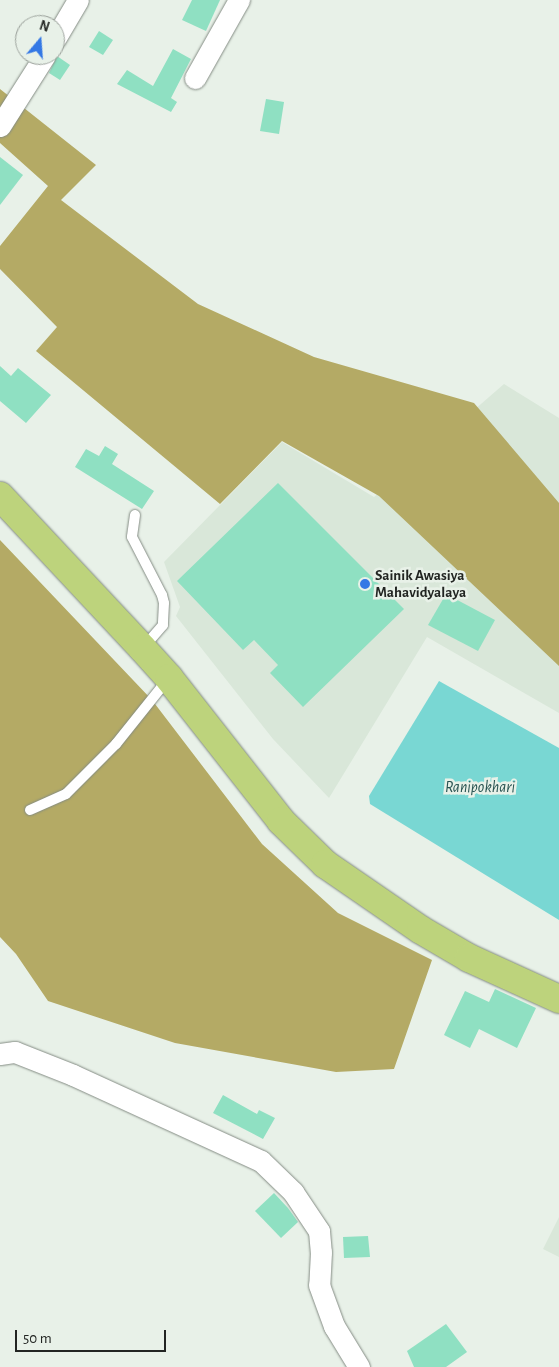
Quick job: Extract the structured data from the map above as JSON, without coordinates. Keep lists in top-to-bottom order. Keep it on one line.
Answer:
{"water":["Ranipokhari"],"places":["Sainik Awasiya Mahavidyalaya"],"scale_bar":"50 m","north":"top"}
